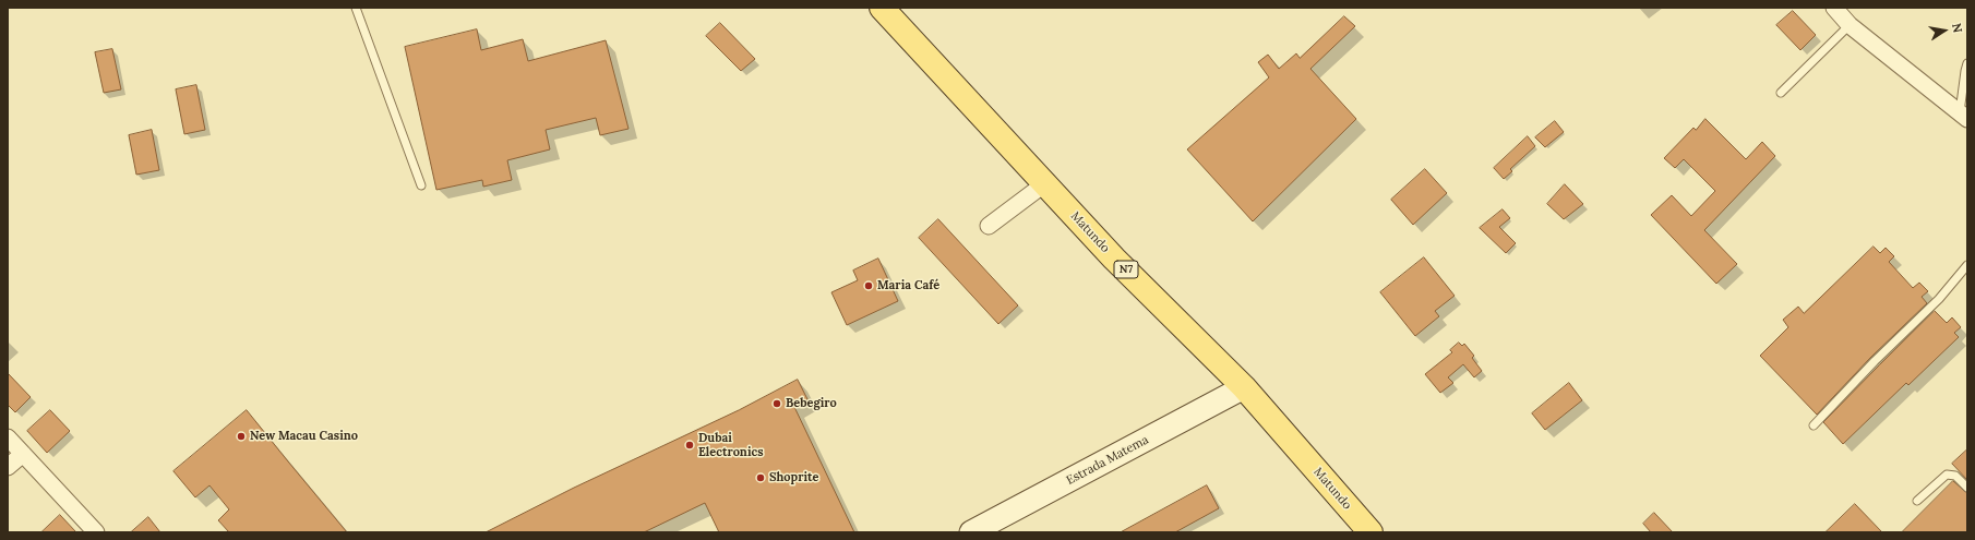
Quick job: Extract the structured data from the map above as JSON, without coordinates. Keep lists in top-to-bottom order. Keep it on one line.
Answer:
{"streets":{"main road":["Matundo","N7"],"street":["Estrada Matema"]},"crossings":[["Matundo","Estrada Matema"]],"places":["Maria Café","Bebegiro","New Macau Casino","Dubai Electronics","Shoprite"],"north":"right"}
